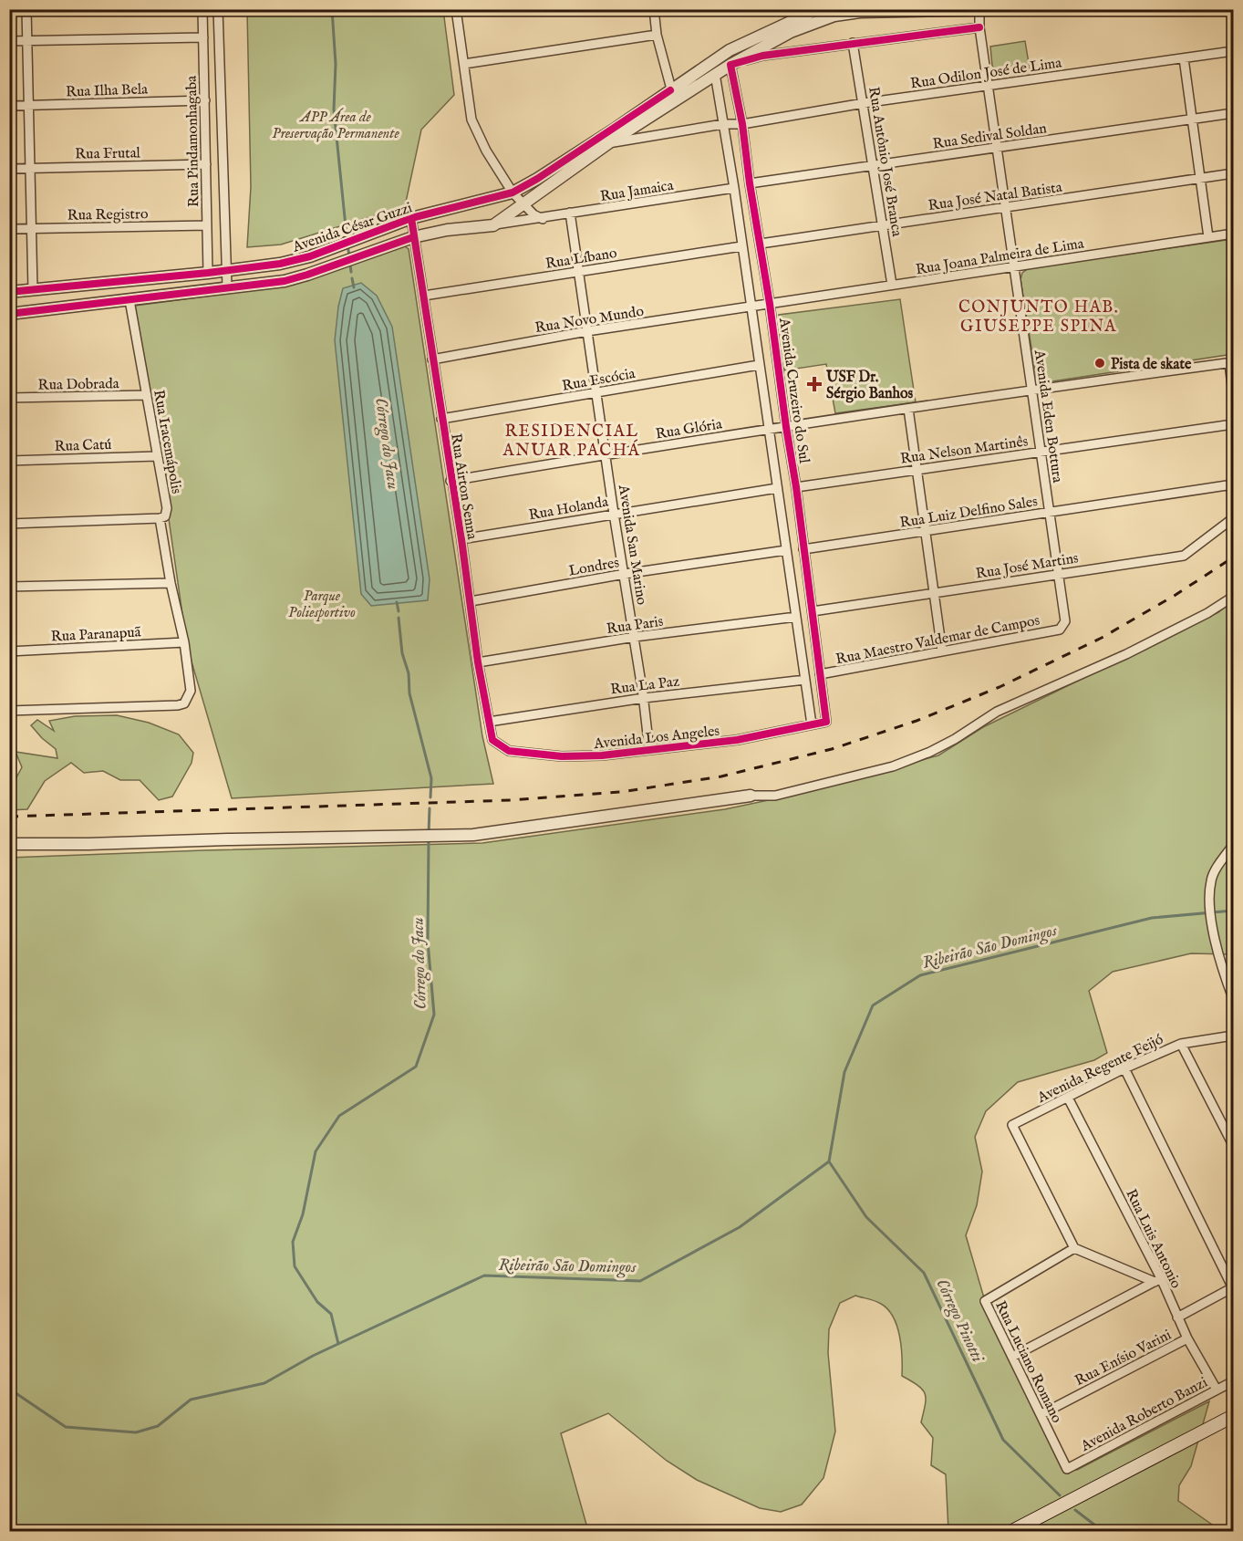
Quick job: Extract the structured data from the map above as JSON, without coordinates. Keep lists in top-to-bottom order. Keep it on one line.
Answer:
{"streets":{"street":["Rua Odilon José de Lima","Rua Ilha Bela","Rua Sedival Soldan","Rua Pindamonhagaba","Rua Frutal","Rua Antônio José Branca","Rua Jamaica","Rua José Natal Batista","Rua Registro","Avenida César Guzzi","Rua Joana Palmeira de Lima","Rua Líbano","Rua Novo Mundo","Rua Escócia","Rua Dobrada","Avenida Cruzeiro do Sul","Avenida Eden Bottura","Rua Glória","Rua Iracemápolis","Rua Catú","Rua Nelson Martinês","Rua Airton Senna","Rua Holanda","Rua Luiz Delfino Sales","Avenida San Marino","Rua José Martins","Londres","Rua Paris","Rua Paranapuã","Rua Maestro Valdemar de Campos","Rua La Paz","Avenida Los Angeles","Avenida Regente Feijó","Rua Luis Antonio","Rua Enísio Varini","Rua Luciano Romano","Avenida Roberto Banzi"]},"crossings":[["Rua Odilon José de Lima","Rua Antônio José Branca"],["Rua Odilon José de Lima","Avenida César Guzzi"],["Rua Odilon José de Lima","Avenida Cruzeiro do Sul"],["Rua Odilon José de Lima","Avenida Eden Bottura"],["Rua Ilha Bela","Rua Pindamonhagaba"],["Rua Sedival Soldan","Rua Antônio José Branca"],["Rua Sedival Soldan","Avenida Cruzeiro do Sul"],["Rua Sedival Soldan","Avenida Eden Bottura"],["Rua Pindamonhagaba","Rua Frutal"],["Rua Pindamonhagaba","Rua Registro"],["Rua Pindamonhagaba","Avenida César Guzzi"],["Rua Antônio José Branca","Rua José Natal Batista"],["Rua Antônio José Branca","Rua Joana Palmeira de Lima"],["Rua Jamaica","Avenida César Guzzi"],["Rua Jamaica","Avenida San Marino"],["Rua José Natal Batista","Avenida Cruzeiro do Sul"],["Rua José Natal Batista","Avenida Eden Bottura"],["Avenida César Guzzi","Avenida Cruzeiro do Sul"],["Avenida César Guzzi","Avenida Eden Bottura"],["Avenida César Guzzi","Rua Iracemápolis"],["Avenida César Guzzi","Rua Airton Senna"],["Rua Joana Palmeira de Lima","Rua Novo Mundo"],["Rua Joana Palmeira de Lima","Avenida Cruzeiro do Sul"],["Rua Joana Palmeira de Lima","Avenida Eden Bottura"],["Rua Líbano","Rua Airton Senna"],["Rua Líbano","Avenida San Marino"],["Rua Novo Mundo","Avenida Cruzeiro do Sul"],["Rua Novo Mundo","Rua Airton Senna"],["Rua Novo Mundo","Avenida San Marino"],["Rua Escócia","Rua Airton Senna"],["Rua Escócia","Avenida San Marino"],["Rua Dobrada","Rua Iracemápolis"],["Avenida Cruzeiro do Sul","Rua Glória"],["Avenida Cruzeiro do Sul","Rua Nelson Martinês"],["Avenida Cruzeiro do Sul","Rua Luiz Delfino Sales"],["Avenida Cruzeiro do Sul","Rua José Martins"],["Avenida Cruzeiro do Sul","Rua Maestro Valdemar de Campos"],["Avenida Cruzeiro do Sul","Avenida Los Angeles"],["Avenida Eden Bottura","Rua Glória"],["Avenida Eden Bottura","Rua Nelson Martinês"],["Avenida Eden Bottura","Rua Luiz Delfino Sales"],["Avenida Eden Bottura","Rua José Martins"],["Avenida Eden Bottura","Rua Maestro Valdemar de Campos"],["Rua Glória","Rua Airton Senna"],["Rua Glória","Avenida San Marino"],["Rua Iracemápolis","Rua Catú"],["Rua Iracemápolis","Rua Paranapuã"],["Rua Airton Senna","Rua Holanda"],["Rua Airton Senna","Londres"],["Rua Airton Senna","Rua Paris"],["Rua Airton Senna","Rua La Paz"],["Rua Airton Senna","Avenida Los Angeles"],["Rua Holanda","Avenida San Marino"],["Avenida San Marino","Londres"],["Avenida San Marino","Rua Paris"],["Avenida San Marino","Rua La Paz"],["Avenida San Marino","Avenida Los Angeles"],["Avenida Regente Feijó","Rua Luis Antonio"],["Avenida Regente Feijó","Rua Luciano Romano"],["Rua Luis Antonio","Rua Enísio Varini"],["Rua Luis Antonio","Avenida Roberto Banzi"],["Rua Enísio Varini","Rua Luciano Romano"],["Rua Luciano Romano","Avenida Roberto Banzi"]],"districts":["CONJUNTO HAB. GIUSEPPE SPINA","RESIDENCIAL ANUAR PACHÁ"],"water":["Córrego do Jacu","Ribeirão São Domingos","Córrego Pinotti"],"parks":["APP Área de Preservação Permanente","Parque Poliesportivo"],"places":{"other":["Pista de skate"],"health":["USF Dr. Sérgio Banhos"]}}
